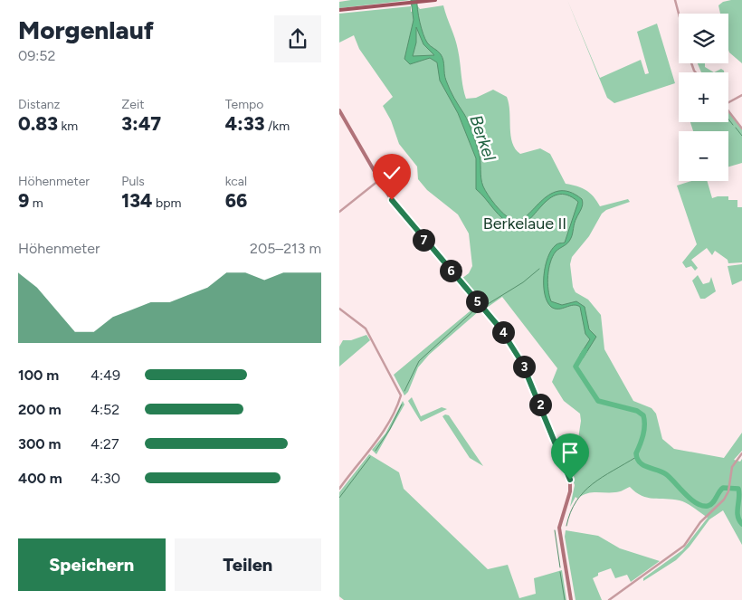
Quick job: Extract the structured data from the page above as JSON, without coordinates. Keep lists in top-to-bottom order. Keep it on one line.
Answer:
{"water":["Berkel"],"parks":["Berkelaue II"],"page":{"heading":["Morgenlauf","09:52"],"map_buttons":["+","−"],"stats":[["Distanz","0.83 km"],["Zeit","3:47"],["Tempo","4:33 /km"],["Höhenmeter","9 m"],["Puls","134 bpm"],["kcal","66"]],"pins":["7","6","5","4","3","2"],"chart":["Höhenmeter","205–213 m"],"list":[{"name":"100 m","note":"4:49"},{"name":"200 m","note":"4:52"},{"name":"300 m","note":"4:27"},{"name":"400 m","note":"4:30"}],"buttons":["Speichern","Teilen"]}}
